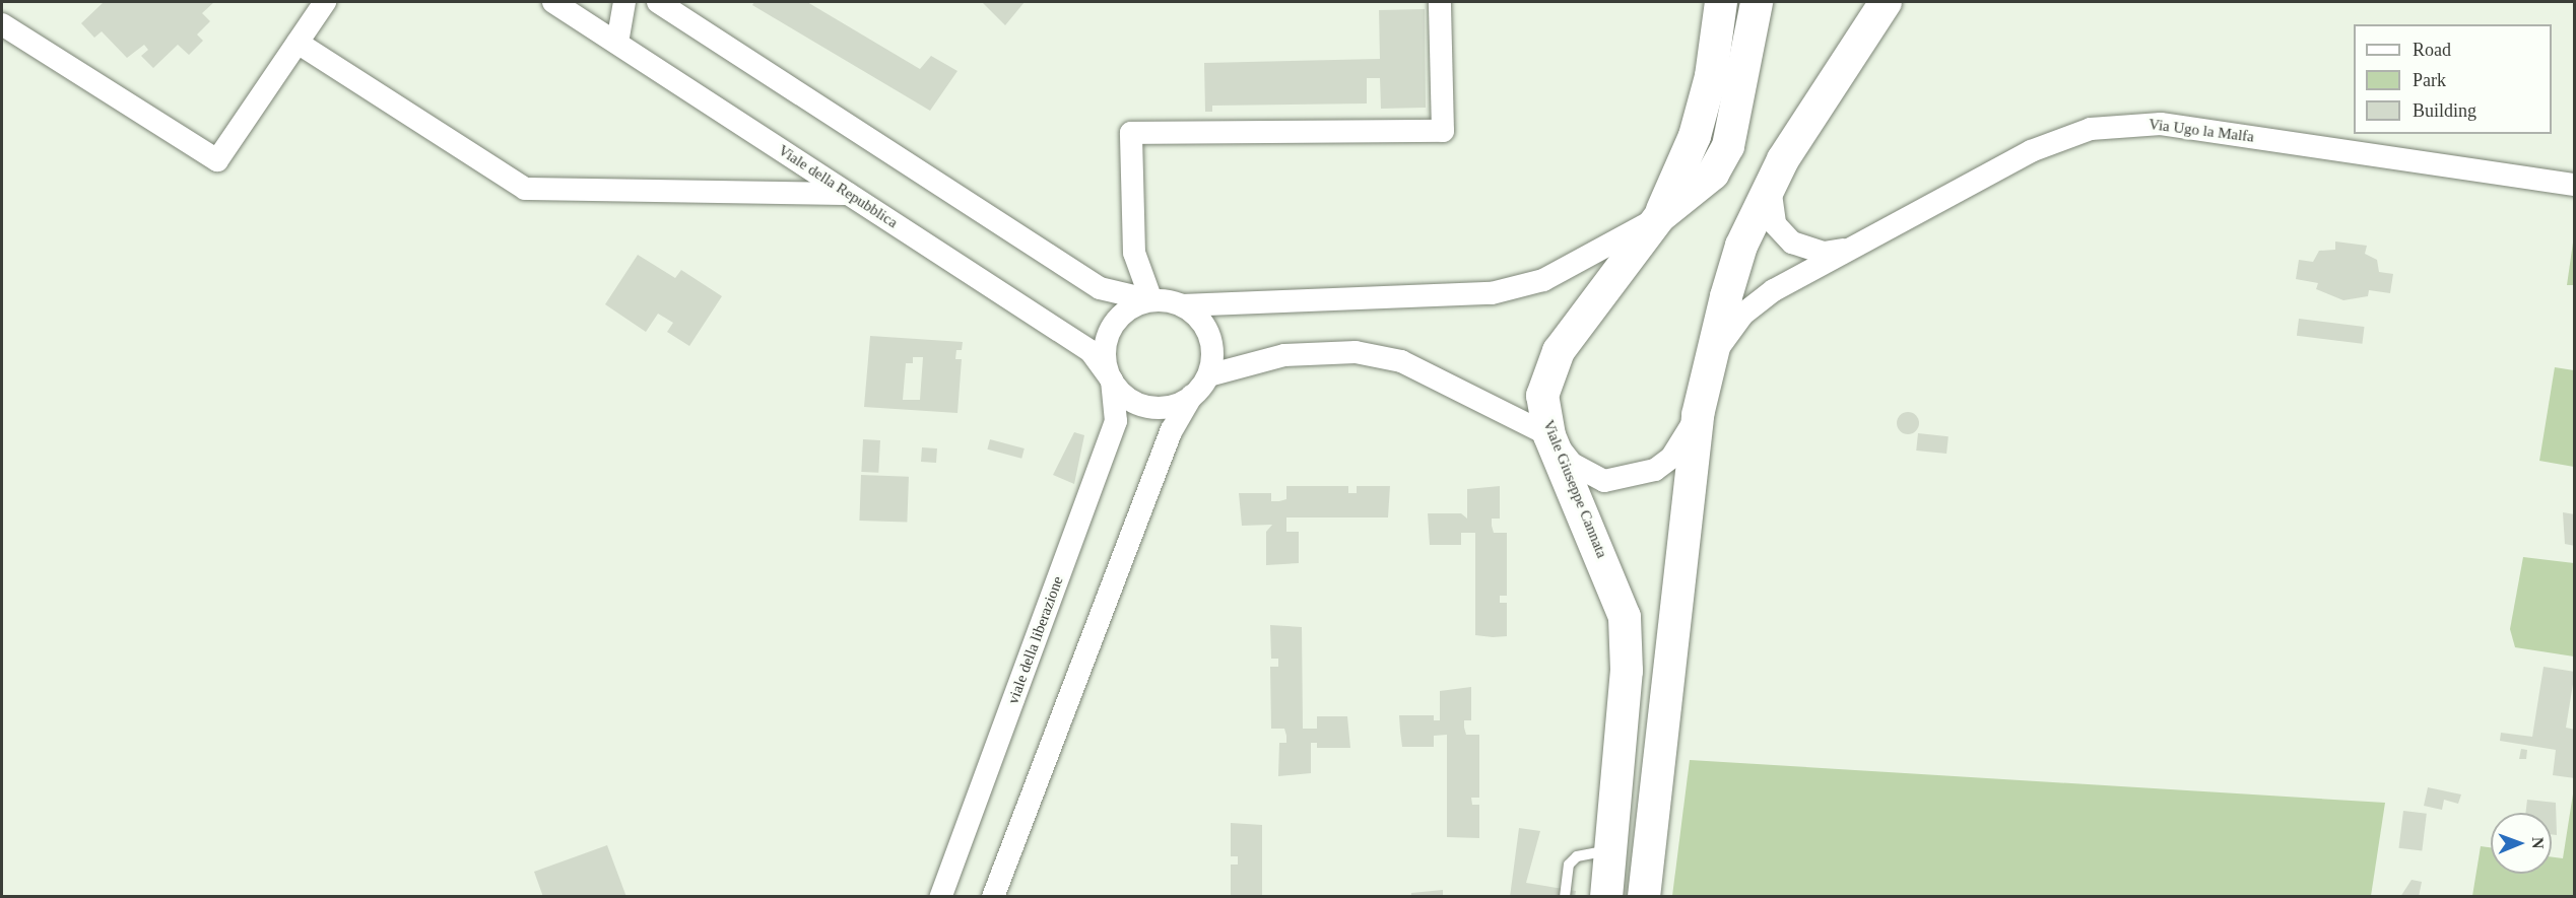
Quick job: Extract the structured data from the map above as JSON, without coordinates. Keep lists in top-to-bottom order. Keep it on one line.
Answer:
{"streets":{"street":["Via Ugo la Malfa","Viale della Repubblica","Viale Giuseppe Cannata","viale della liberazione"]},"crossings":[["Viale della Repubblica","viale della liberazione"]],"legend":["Road","Park","Building"],"north":"right"}
